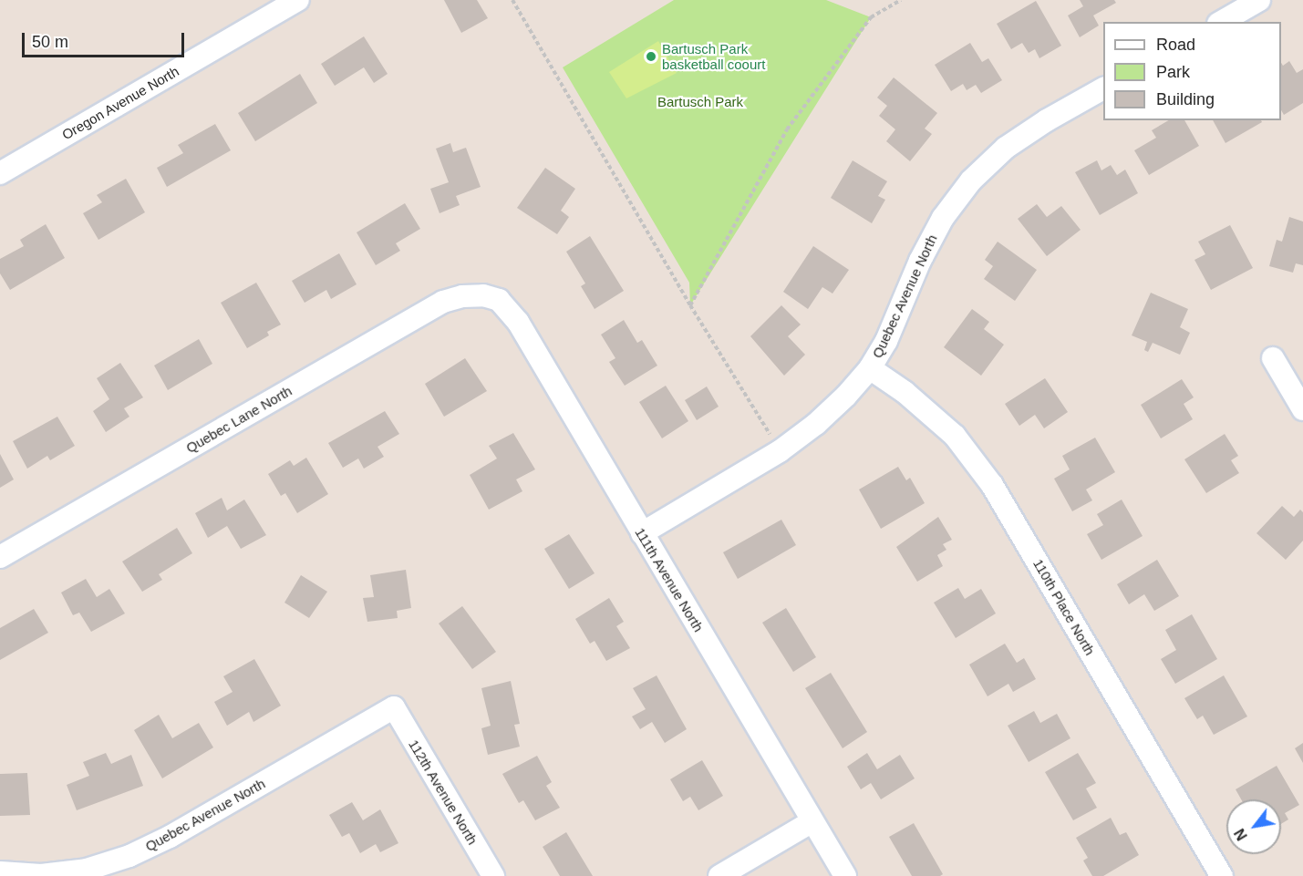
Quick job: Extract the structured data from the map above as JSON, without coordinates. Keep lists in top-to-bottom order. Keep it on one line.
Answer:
{"streets":{"street":["Oregon Avenue North","Quebec Avenue North","Quebec Lane North","111th Avenue North","110th Place North","112th Avenue North"]},"crossings":[["Quebec Avenue North","111th Avenue North"],["Quebec Avenue North","110th Place North"],["Quebec Avenue North","112th Avenue North"],["Quebec Lane North","111th Avenue North"]],"parks":["Bartusch Park"],"places":["Bartusch Park basketball coourt"],"legend":["Road","Park","Building"],"scale_bar":"50 m","north":"bottom left"}
